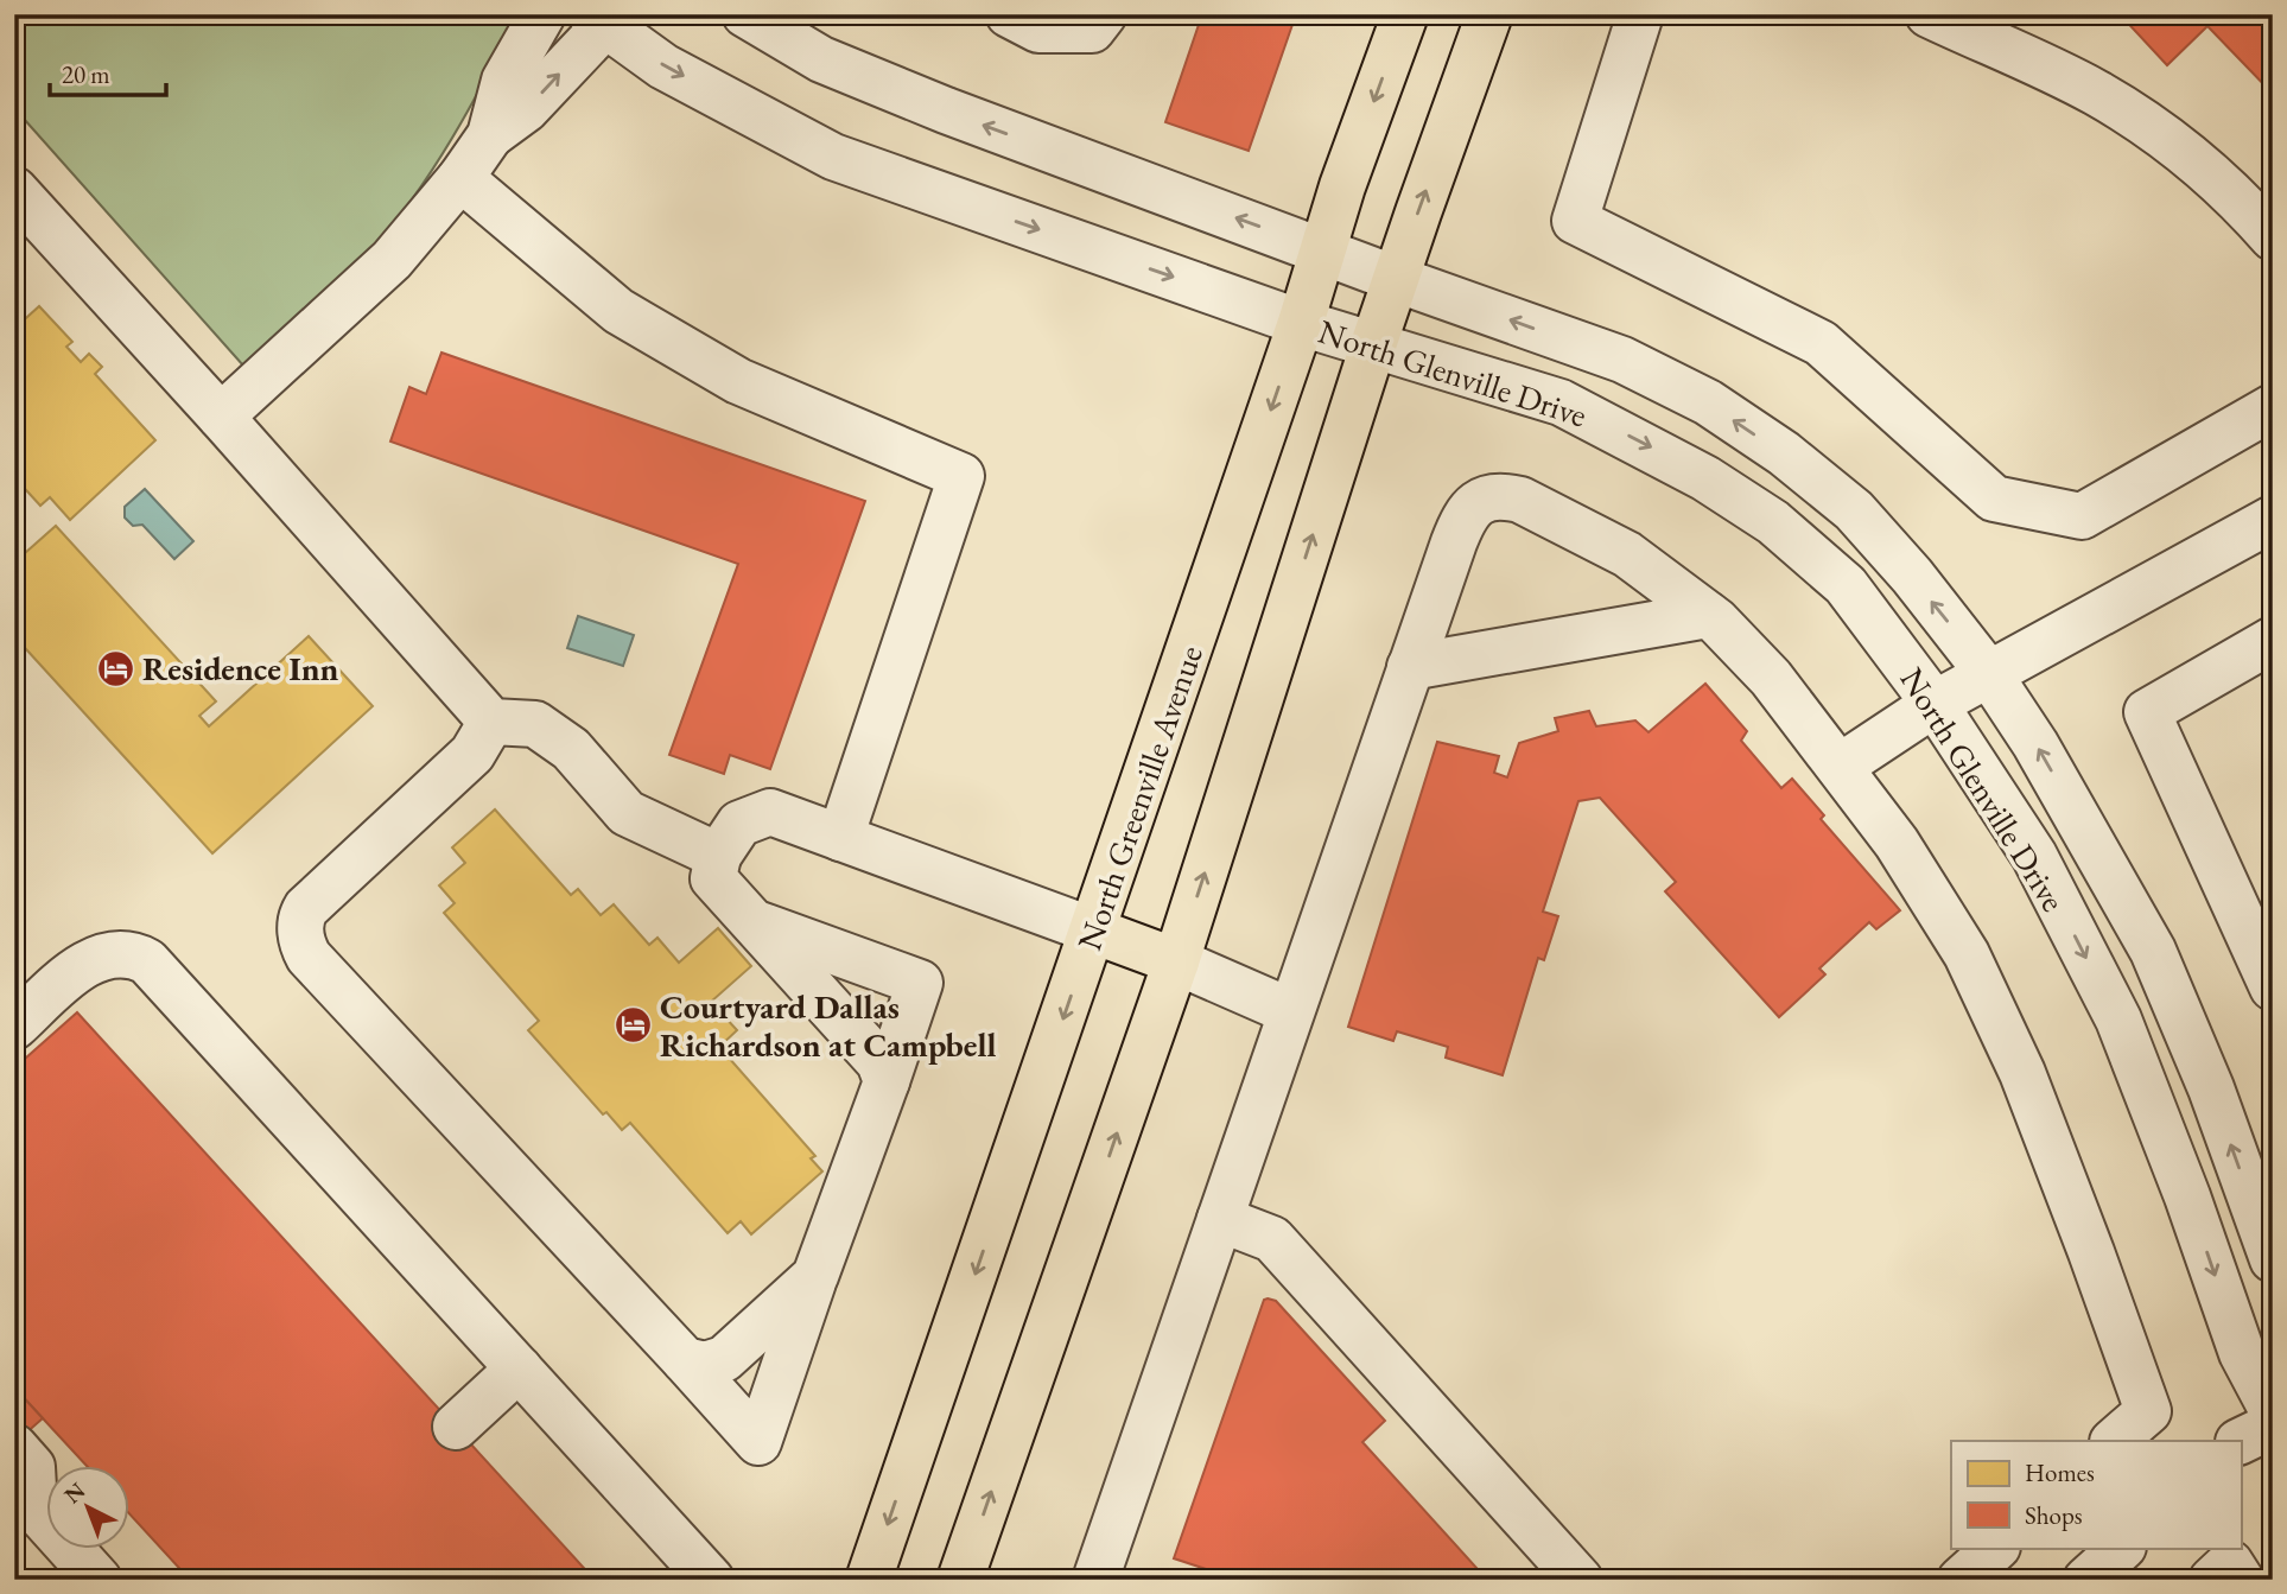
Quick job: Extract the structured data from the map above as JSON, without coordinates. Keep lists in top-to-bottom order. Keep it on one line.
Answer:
{"streets":{"main road":["North Greenville Avenue"],"street":["North Glenville Drive"]},"crossings":[["North Glenville Drive","North Greenville Avenue"]],"places":{"hotel":["Residence Inn","Courtyard Dallas Richardson at Campbell"]},"legend":["Homes","Shops"],"scale_bar":"20 m","north":"top left"}
